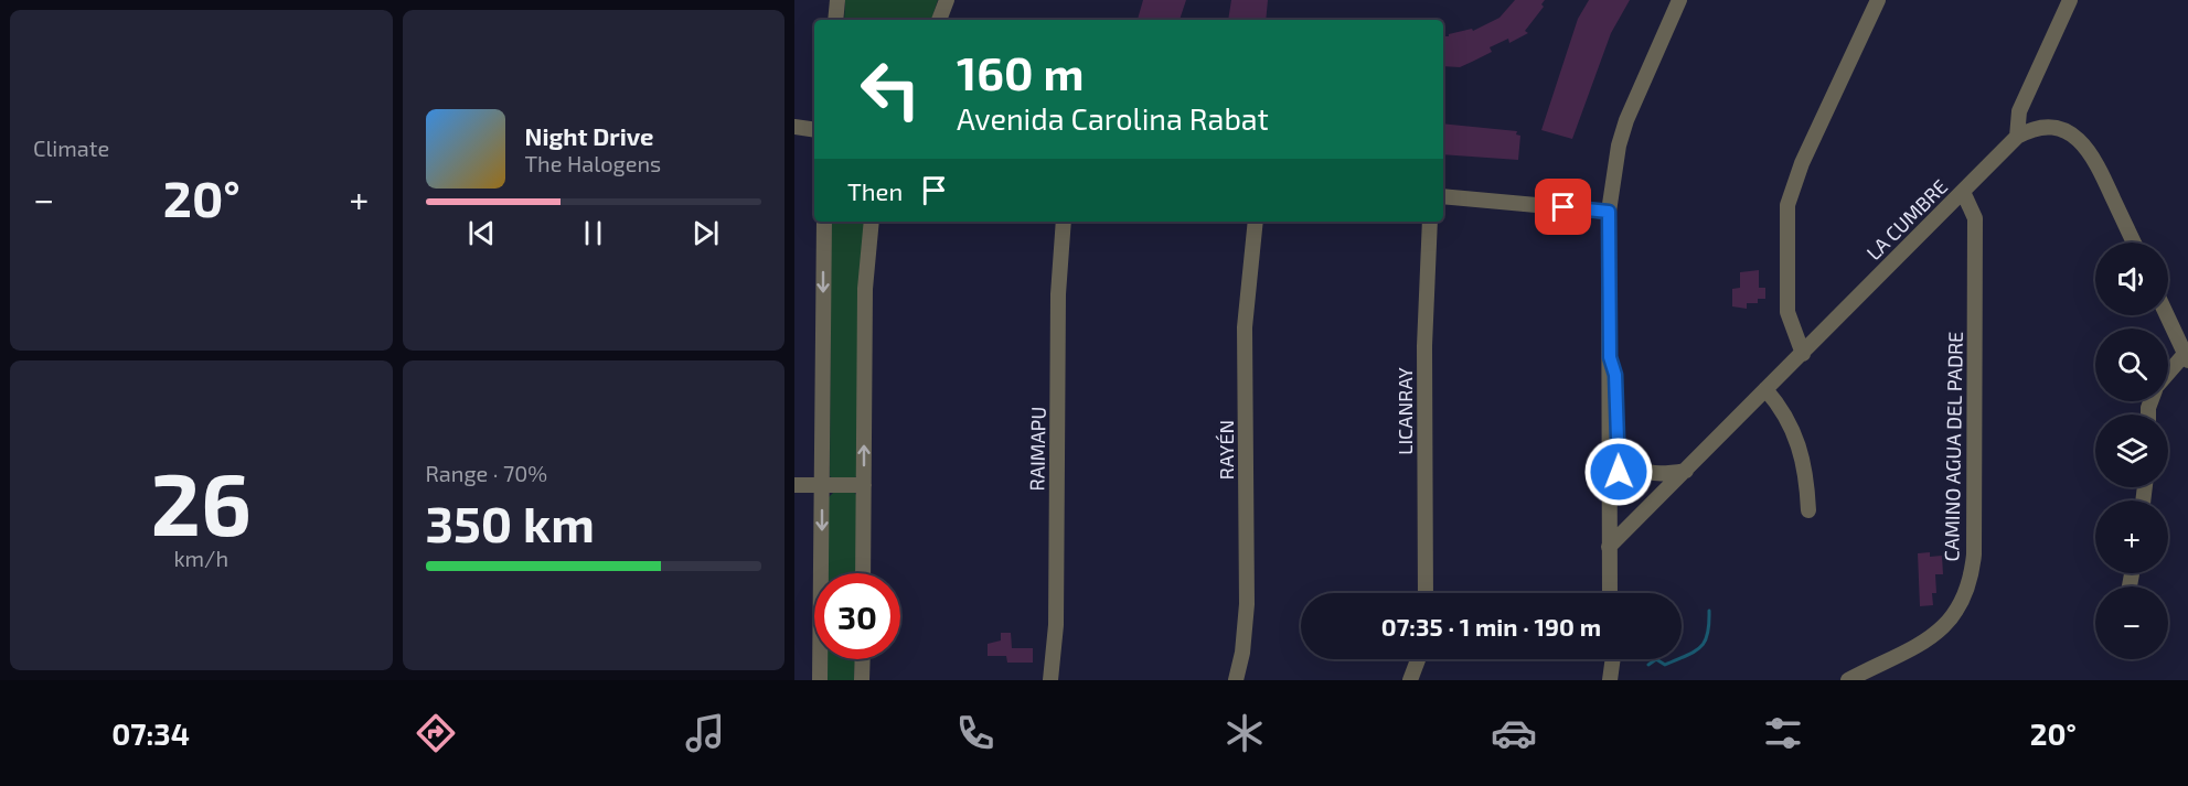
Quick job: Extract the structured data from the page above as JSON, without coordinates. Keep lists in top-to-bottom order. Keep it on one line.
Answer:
{"streets":{"street":["LA CUMBRE","LICANRAY","CAMINO AGUA DEL PADRE","RAIMAPU","RAYÉN"]},"crossings":[["LA CUMBRE","CAMINO AGUA DEL PADRE"]],"page":{"tile":["Climate",["26","km/h"],["Range · 70%","350 km"]],"turn":["160 m","Avenida Carolina Rabat"],"song":["Night Drive","The Halogens"],"then":"Then","heat":["−","20°","+"],"map_buttons":["+","−"],"limit":"30","trip":"07:35 · 1 min · 190 m","tabs":["07:34","20°"]}}
